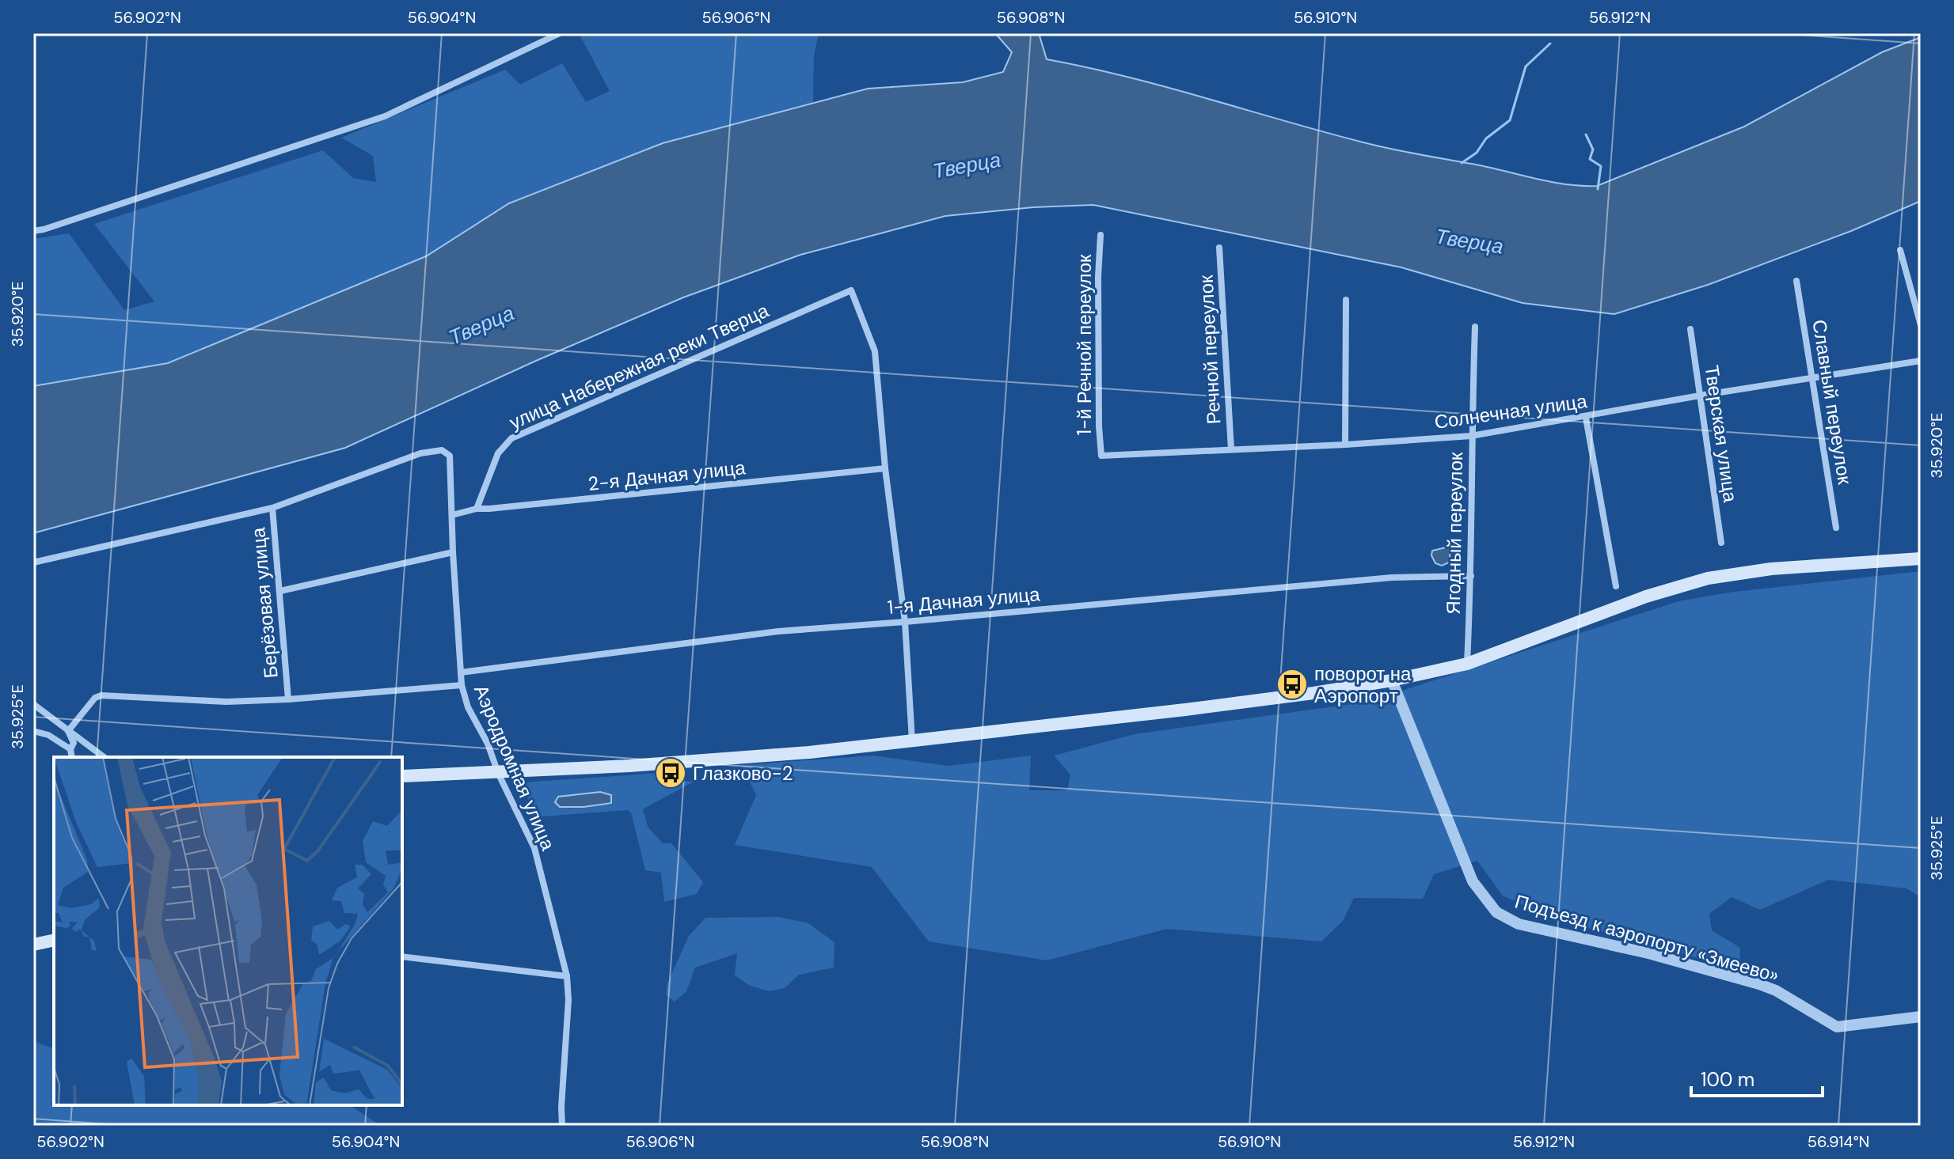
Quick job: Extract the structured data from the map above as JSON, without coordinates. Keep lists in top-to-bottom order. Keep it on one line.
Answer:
{"streets":{"street":["1-й Речной переулок","Речной переулок","улица Набережная реки Тверца","Славный переулок","Солнечная улица","Тверская улица","2-я Дачная улица","Ягодный переулок","1-я Дачная улица","Берёзовая улица","Аэродромная улица","Подъезд к аэропорту «Змеево»"]},"crossings":[["1-й Речной переулок","Солнечная улица"],["Речной переулок","Солнечная улица"],["улица Набережная реки Тверца","2-я Дачная улица"],["Славный переулок","Солнечная улица"],["Солнечная улица","Тверская улица"],["Солнечная улица","Ягодный переулок"],["2-я Дачная улица","Аэродромная улица"],["Ягодный переулок","1-я Дачная улица"],["1-я Дачная улица","Аэродромная улица"],["Берёзовая улица","Аэродромная улица"]],"water":["Тверца"],"places":{"bus stop":["поворот на Аэропорт","Глазково-2"]},"scale_bar":"100 m","coordinates":["56.902°N","56.904°N","56.906°N","56.908°N","56.910°N","56.912°N","35.920°E","35.925°E","56.914°N"]}
